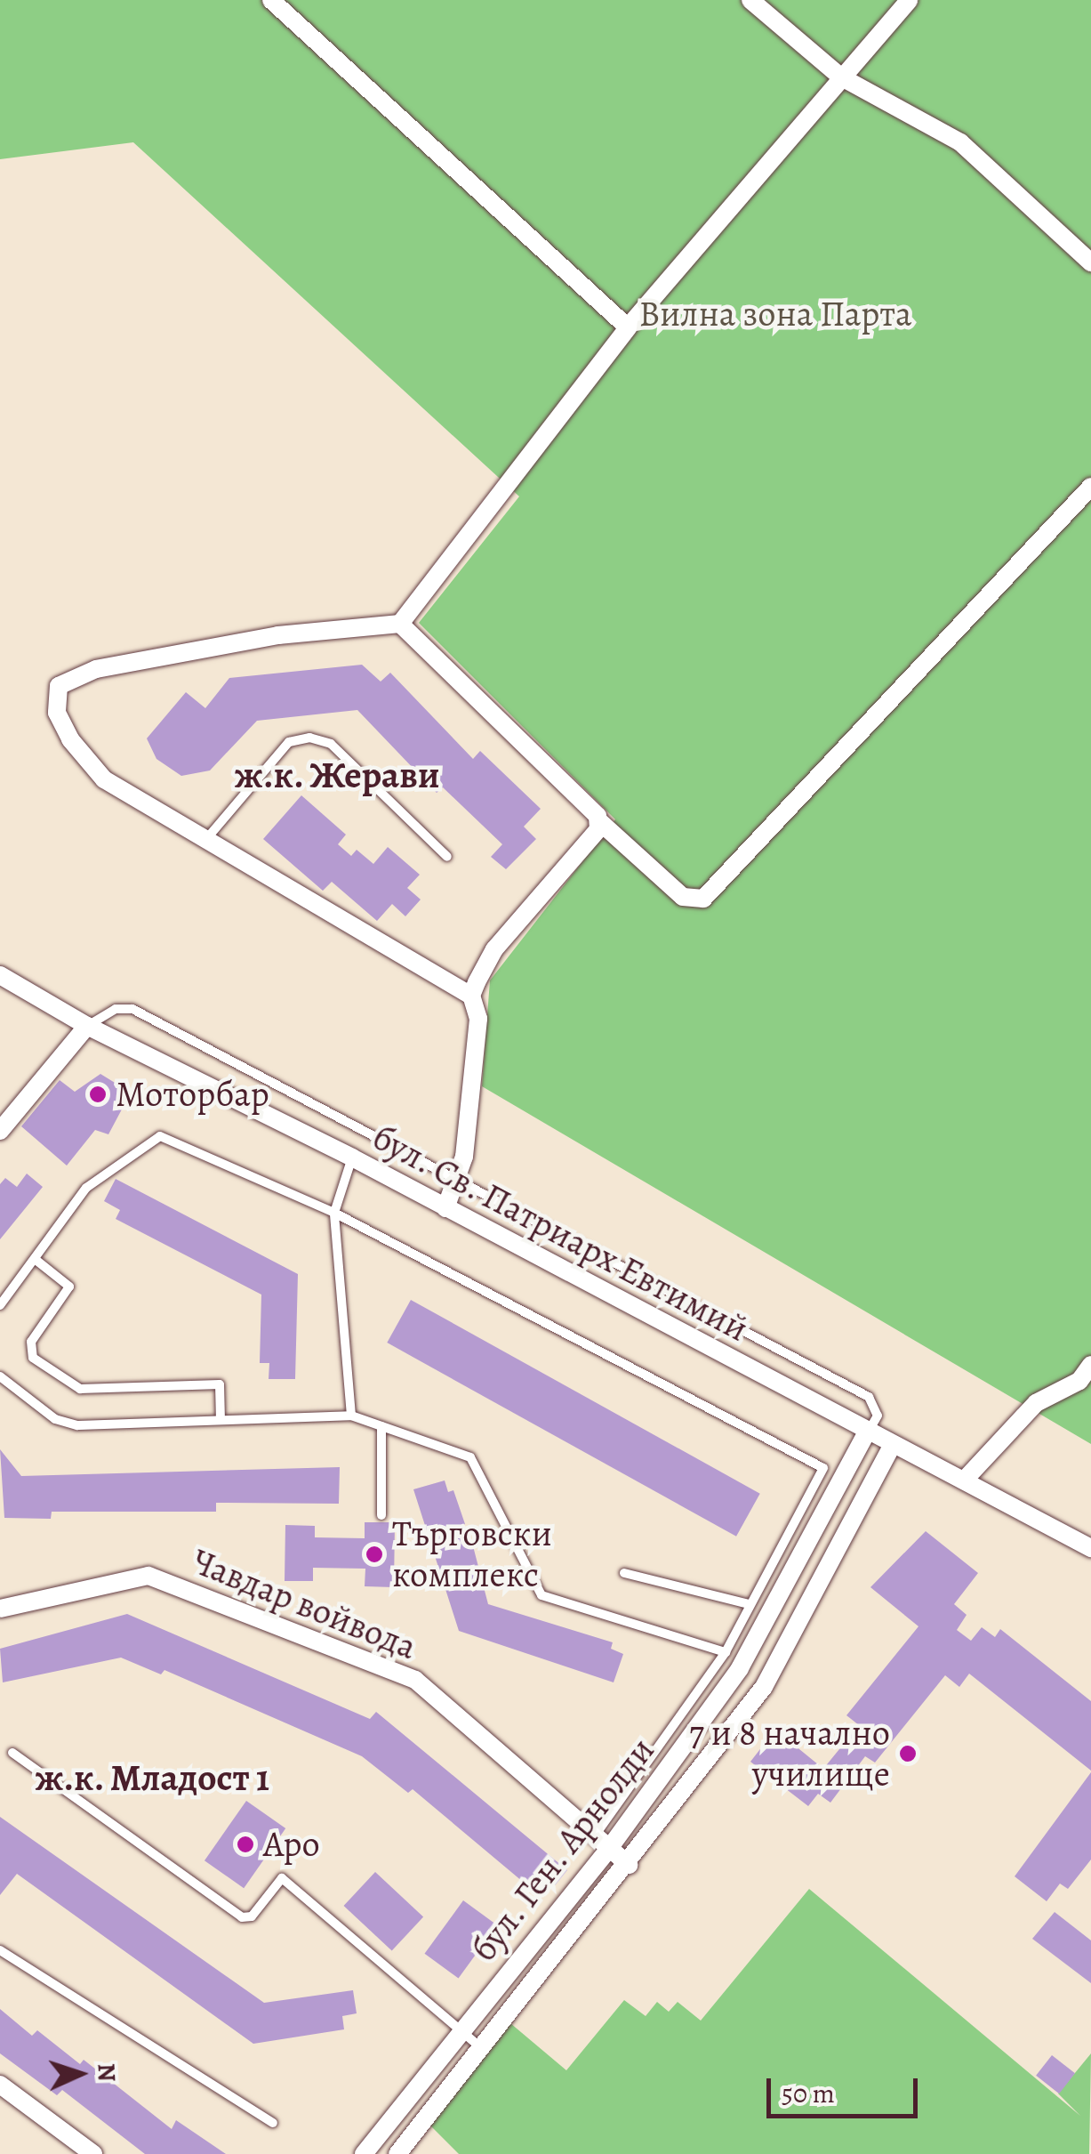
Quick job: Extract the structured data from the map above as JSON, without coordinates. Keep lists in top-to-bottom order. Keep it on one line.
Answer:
{"streets":{"street":["бул. Св. Патриарх Евтимий","Чавдар войвода","бул. Ген. Арнолди"]},"crossings":[["бул. Св. Патриарх Евтимий","бул. Ген. Арнолди"],["Чавдар войвода","бул. Ген. Арнолди"]],"districts":["ж.к. Жерави","ж.к. Младост 1"],"parks":["Вилна зона Парта"],"places":["Моторбар","Търговски комплекс","7 и 8 начално училище","Аро"],"scale_bar":"50 m","north":"right"}
